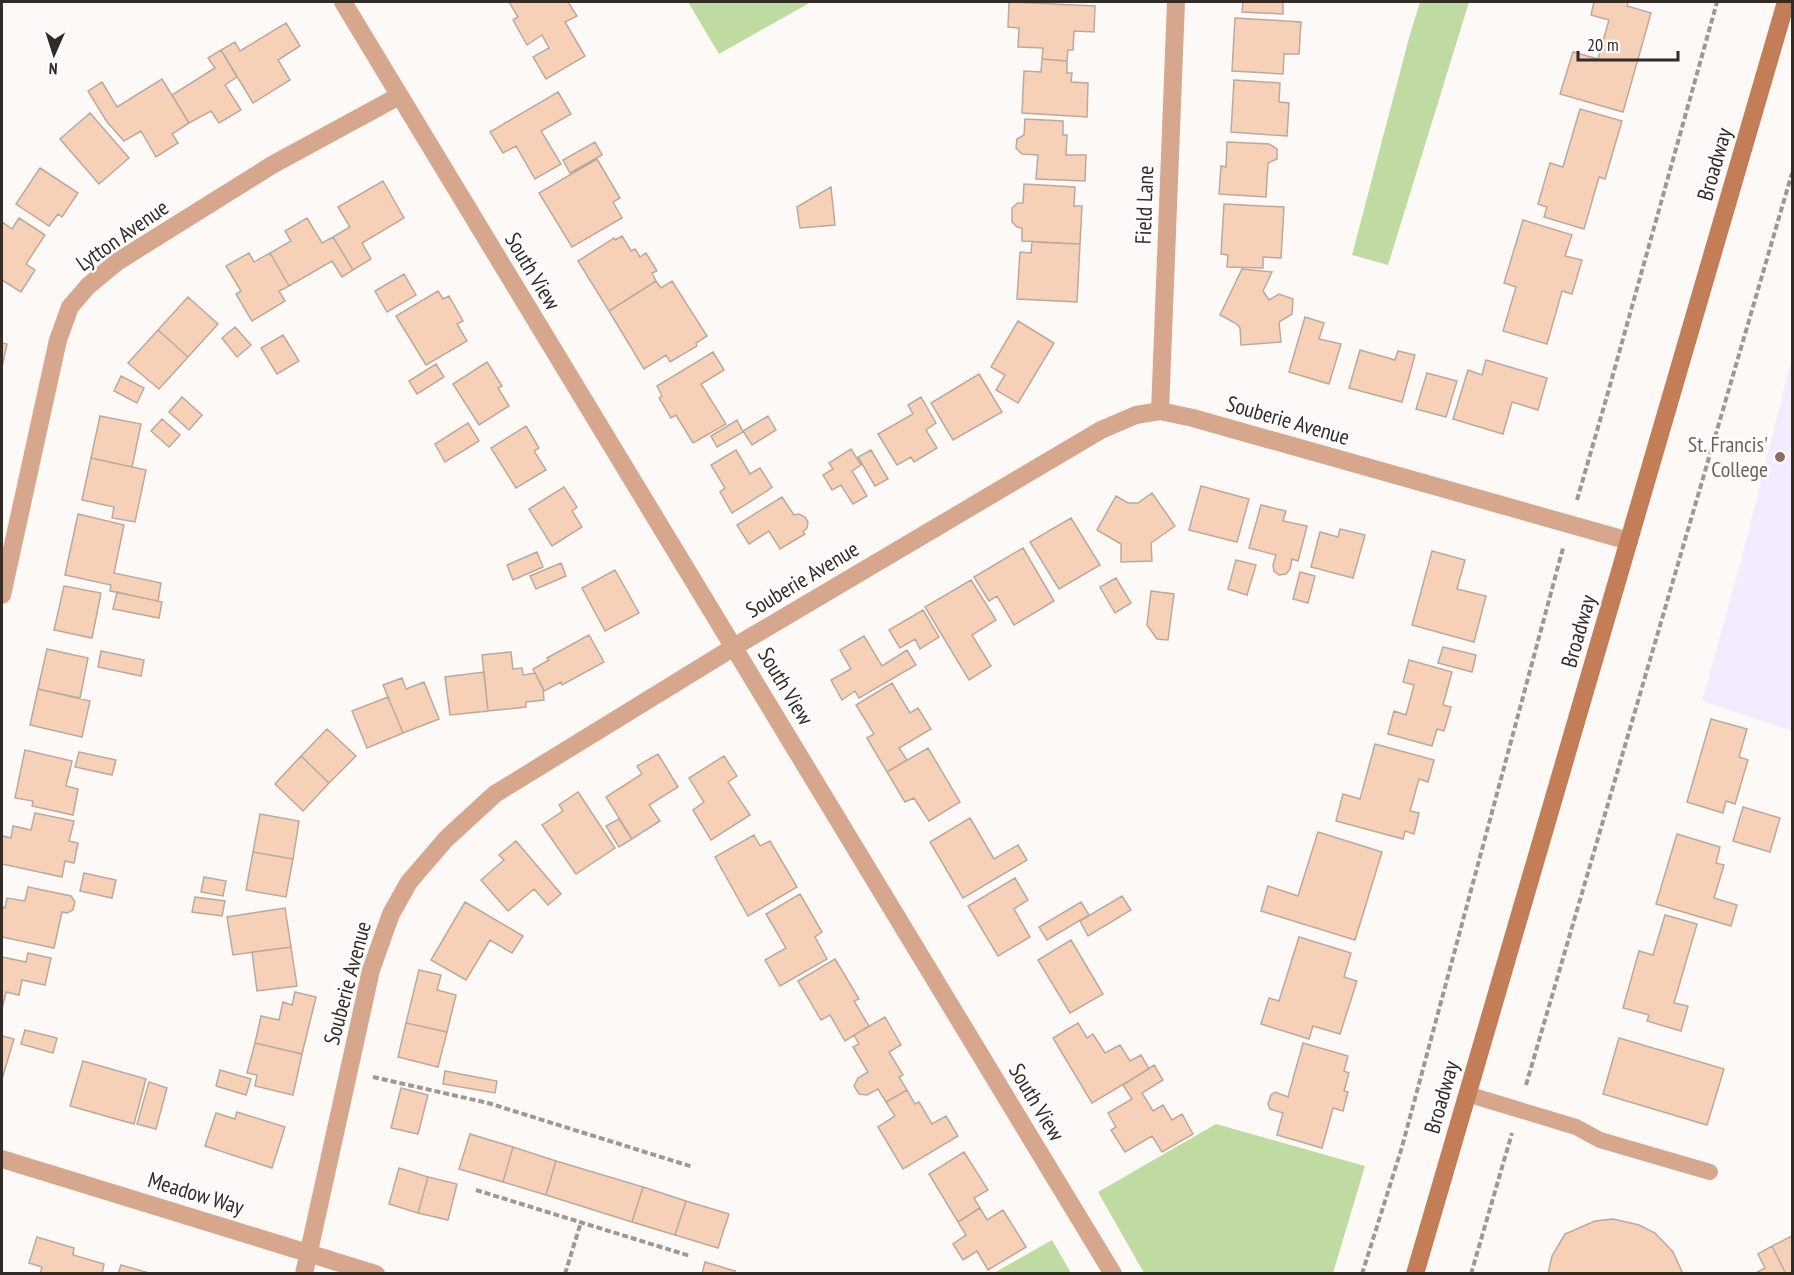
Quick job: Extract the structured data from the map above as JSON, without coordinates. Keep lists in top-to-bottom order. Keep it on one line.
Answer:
{"streets":{"street":["Broadway","Field Lane","Lytton Avenue","South View","Souberie Avenue","Meadow Way"]},"crossings":[["Broadway","Souberie Avenue"],["Field Lane","Souberie Avenue"],["Lytton Avenue","South View"],["South View","Souberie Avenue"],["Souberie Avenue","Meadow Way"]],"places":["St. Francis' College"],"scale_bar":"20 m","north":"bottom"}
